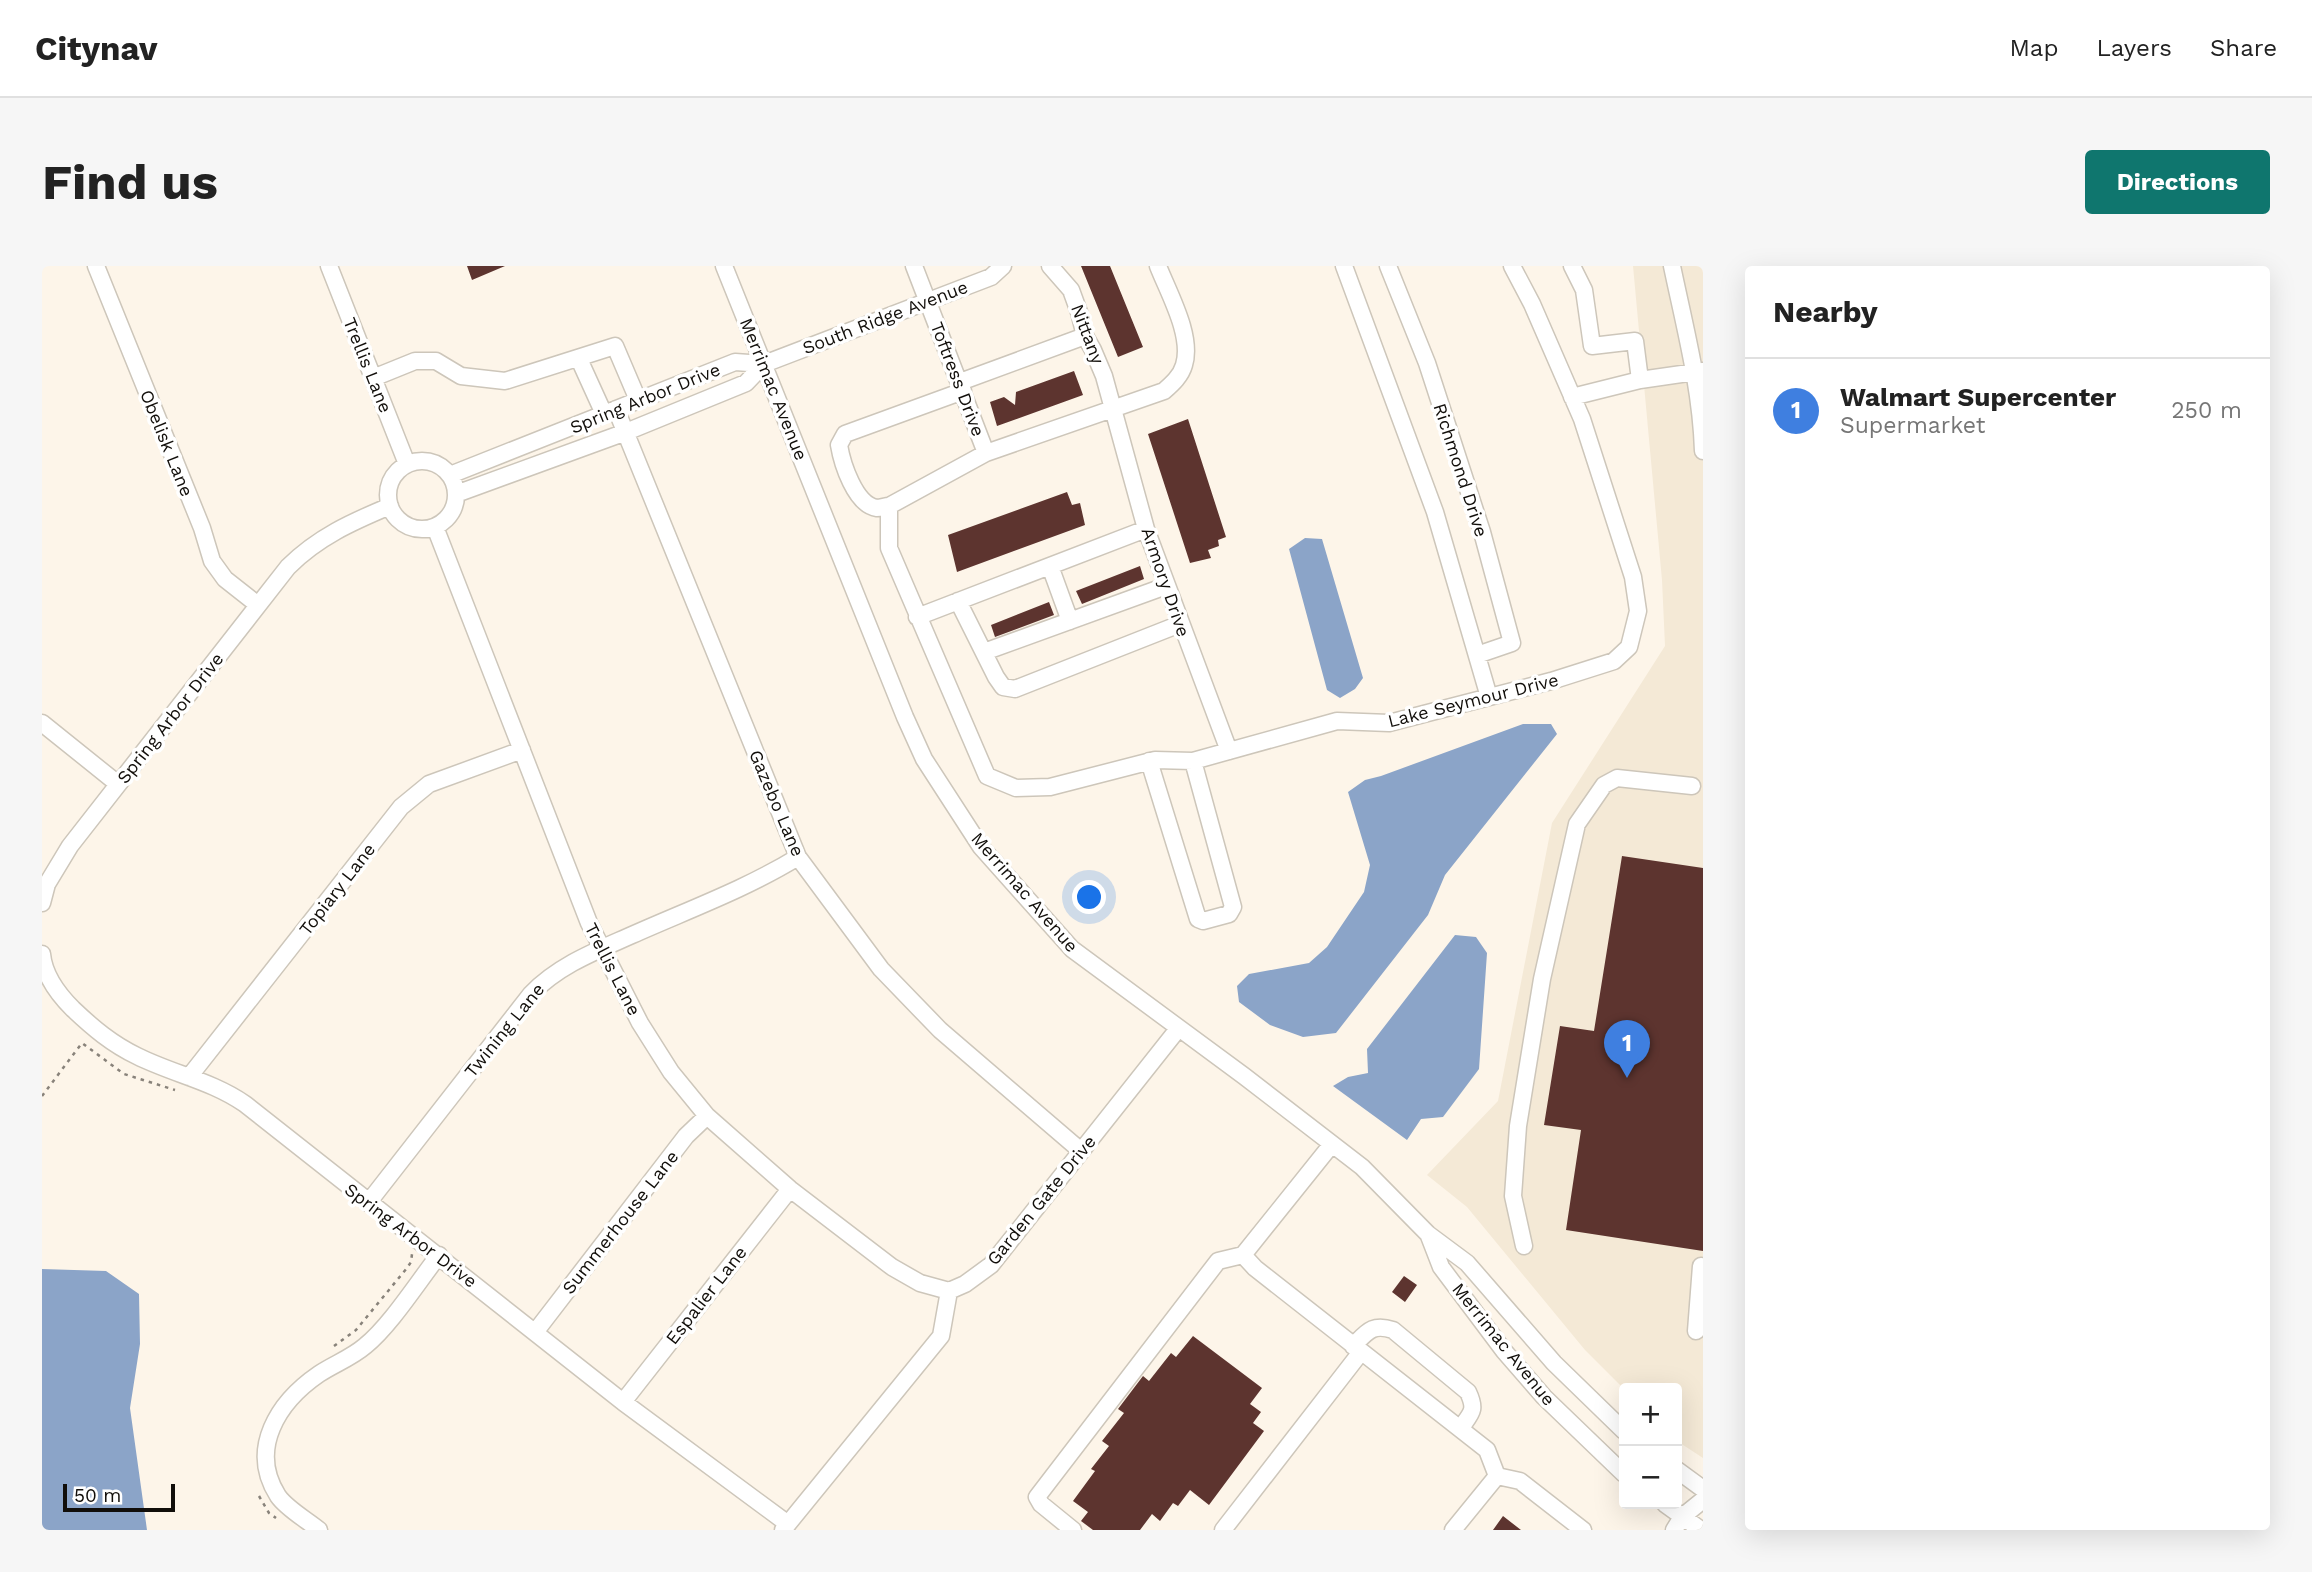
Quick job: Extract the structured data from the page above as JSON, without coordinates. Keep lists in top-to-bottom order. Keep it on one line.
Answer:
{"streets":{"street":["South Ridge Avenue","Nittany","Trellis Lane","Toftress Drive","Merrimac Avenue","Spring Arbor Drive","Obelisk Lane","Richmond Drive","Armory Drive","Lake Seymour Drive","Gazebo Lane","Topiary Lane","Twining Lane","Garden Gate Drive","Summerhouse Lane","Espalier Lane"]},"crossings":[["South Ridge Avenue","Toftress Drive"],["South Ridge Avenue","Merrimac Avenue"],["South Ridge Avenue","Spring Arbor Drive"],["Nittany","Armory Drive"],["Trellis Lane","Spring Arbor Drive"],["Trellis Lane","Topiary Lane"],["Trellis Lane","Twining Lane"],["Trellis Lane","Garden Gate Drive"],["Trellis Lane","Summerhouse Lane"],["Trellis Lane","Espalier Lane"],["Merrimac Avenue","Spring Arbor Drive"],["Merrimac Avenue","Garden Gate Drive"],["Spring Arbor Drive","Obelisk Lane"],["Spring Arbor Drive","Gazebo Lane"],["Spring Arbor Drive","Topiary Lane"],["Spring Arbor Drive","Twining Lane"],["Spring Arbor Drive","Summerhouse Lane"],["Spring Arbor Drive","Espalier Lane"],["Armory Drive","Lake Seymour Drive"],["Gazebo Lane","Twining Lane"],["Gazebo Lane","Garden Gate Drive"]],"scale_bar":"50 m","page":{"header":"Citynav","nav":["Map","Layers","Share"],"buttons":"Directions","title":"Find us","heading":"Nearby","list":[{"mark":"1","name":"Walmart Supercenter","note":"Supermarket","value":"250 m"}],"pins":"1","map_buttons":["+","−"],"scale":"50 m"}}
